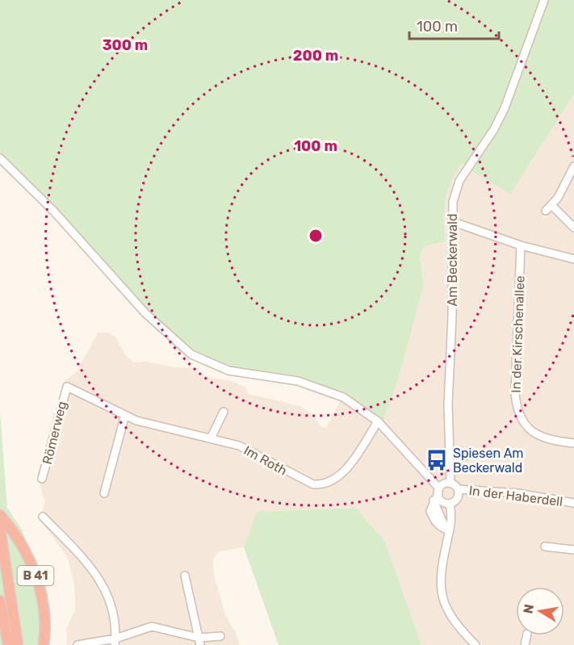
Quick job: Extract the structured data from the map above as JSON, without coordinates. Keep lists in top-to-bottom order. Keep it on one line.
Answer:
{"streets":{"highway":["B 41"],"street":["Am Beckerwald","In der Kirschenallee","Römerweg","Im Roth","In der Haberdell"]},"crossings":[["Am Beckerwald","In der Haberdell"],["Römerweg","Im Roth"]],"places":{"bus stop":["Spiesen Am Beckerwald"]},"scale_bar":"100 m","north":"left","rings":["300 m","200 m","100 m"]}
